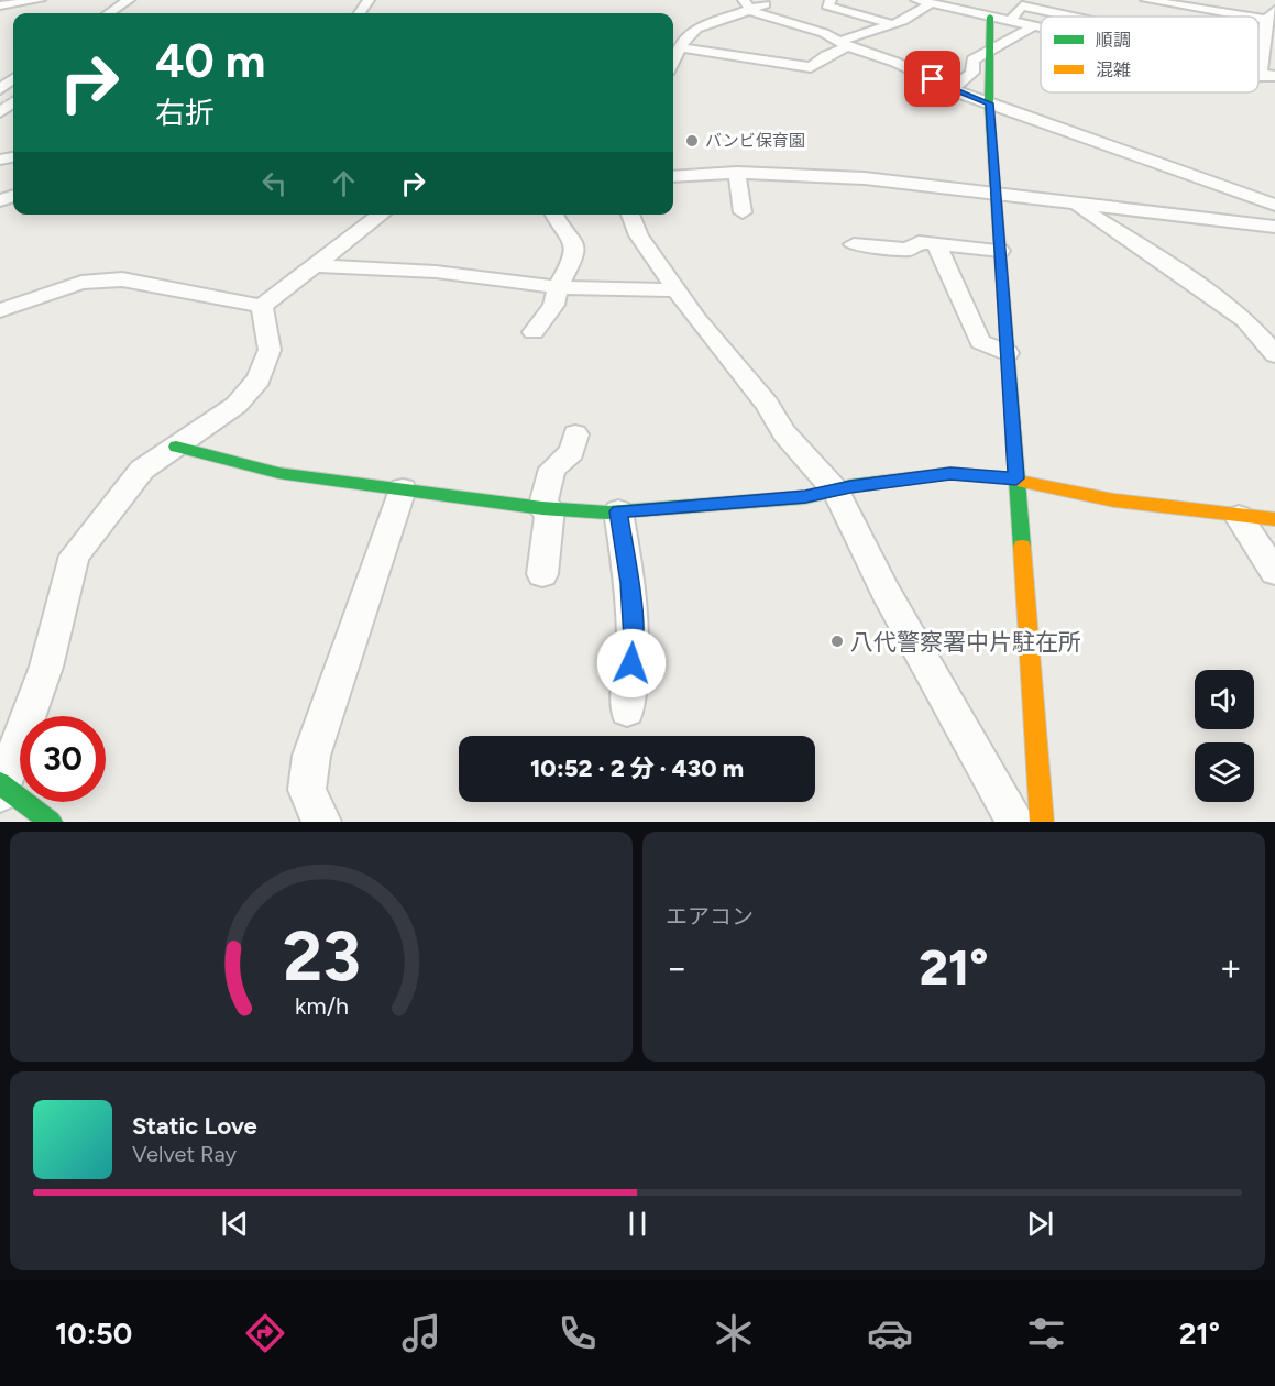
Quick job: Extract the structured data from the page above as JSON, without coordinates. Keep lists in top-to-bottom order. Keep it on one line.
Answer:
{"places":["バンビ保育園","八代警察署中片駐在所"],"legend":["順調","混雑"],"page":{"turn":["40 m","右折"],"limit":"30","trip":"10:52 · 2 分 · 430 m","tile":"エアコン","heat":["−","21°","+"],"song":["Static Love","Velvet Ray"],"tabs":["10:50","21°"],"gauge":["23","km/h"]}}
